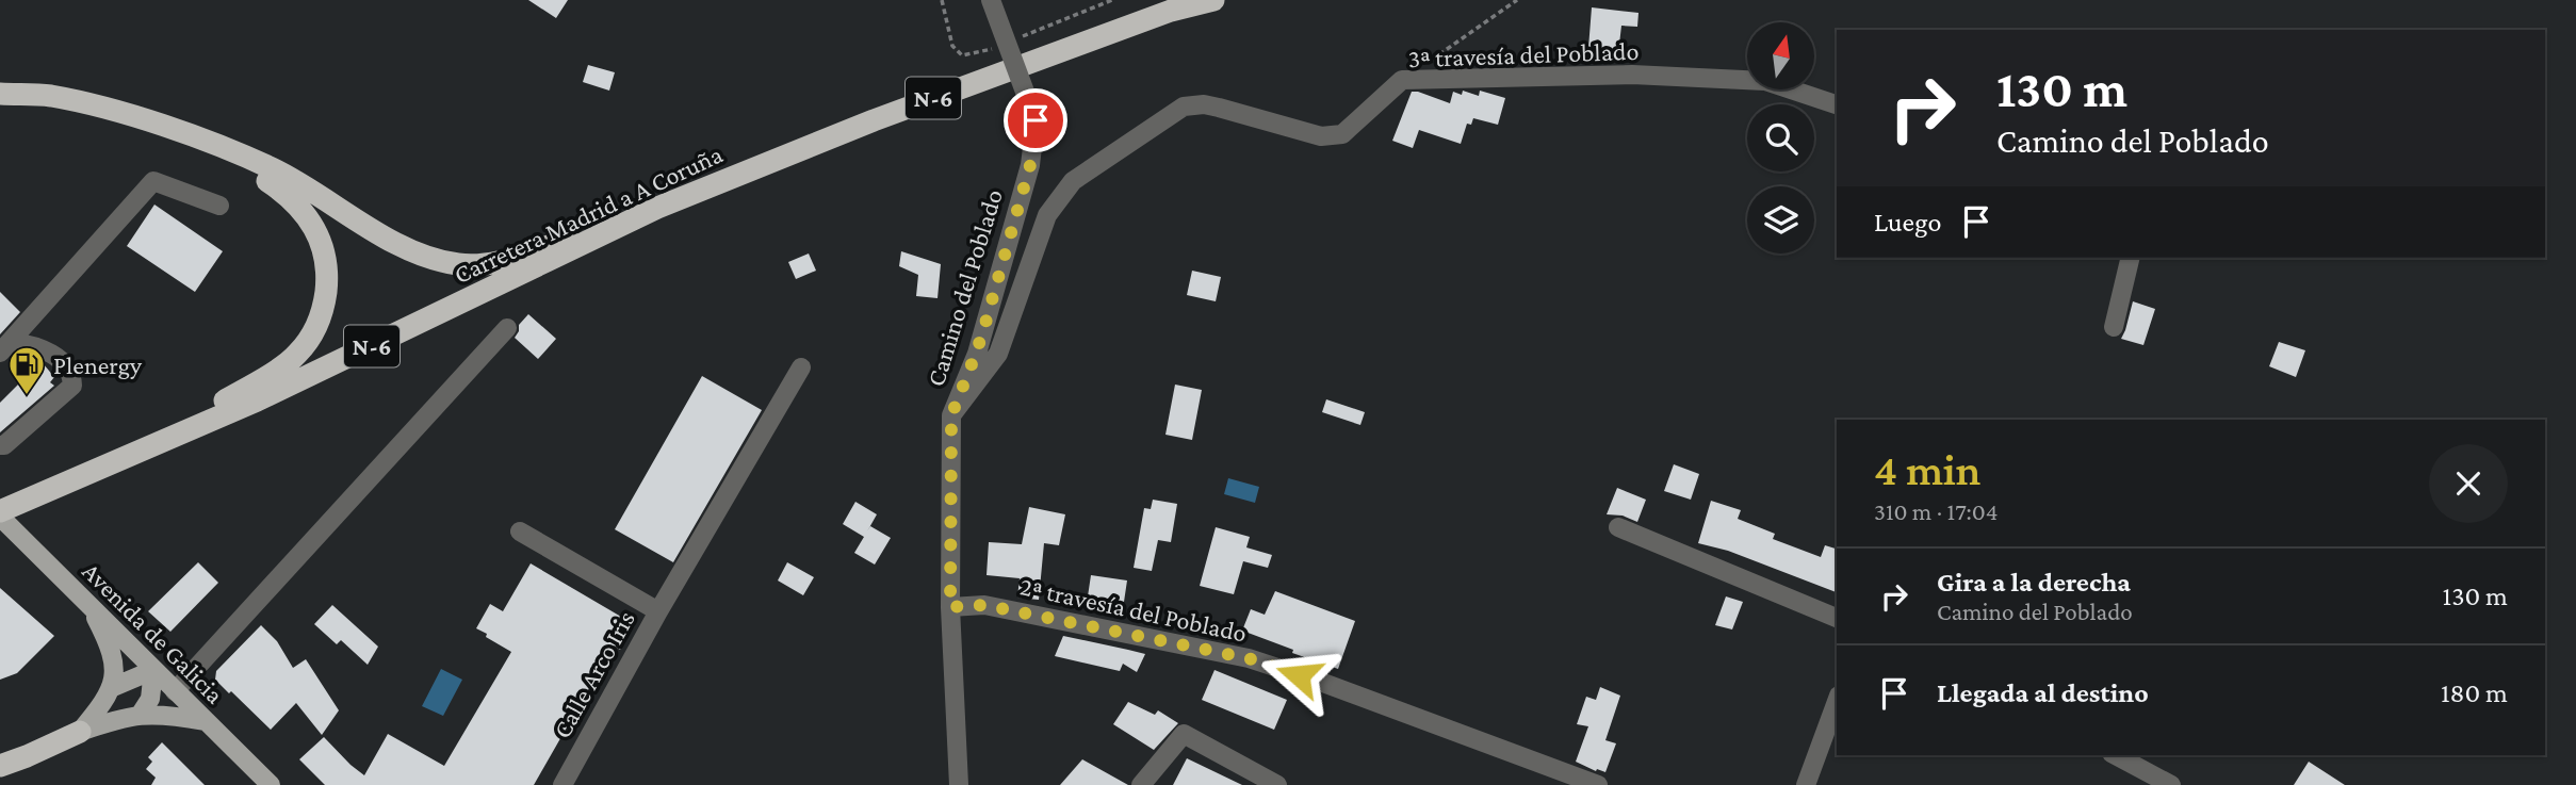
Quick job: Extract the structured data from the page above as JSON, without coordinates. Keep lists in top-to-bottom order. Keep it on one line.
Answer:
{"streets":{"highway":["N-6","Carretera Madrid a A Coruña"],"main road":["Avenida de Galicia"],"street":["3ª travesía del Poblado","Camino del Poblado","2ª travesía del Poblado","Calle Arco Iris"]},"crossings":[["3ª travesía del Poblado","Camino del Poblado"],["N-6","Carretera Madrid a A Coruña"],["Carretera Madrid a A Coruña","Avenida de Galicia"],["Camino del Poblado","2ª travesía del Poblado"]],"places":{"fuel station":["Plenergy"]},"north":"top","page":{"turn":["130 m","Camino del Poblado"],"then":"Luego","heading":["4 min","310 m · 17:04"],"list":[{"name":"Gira a la derecha","note":"Camino del Poblado","value":"130 m"},{"name":"Llegada al destino","value":"180 m"}]}}
